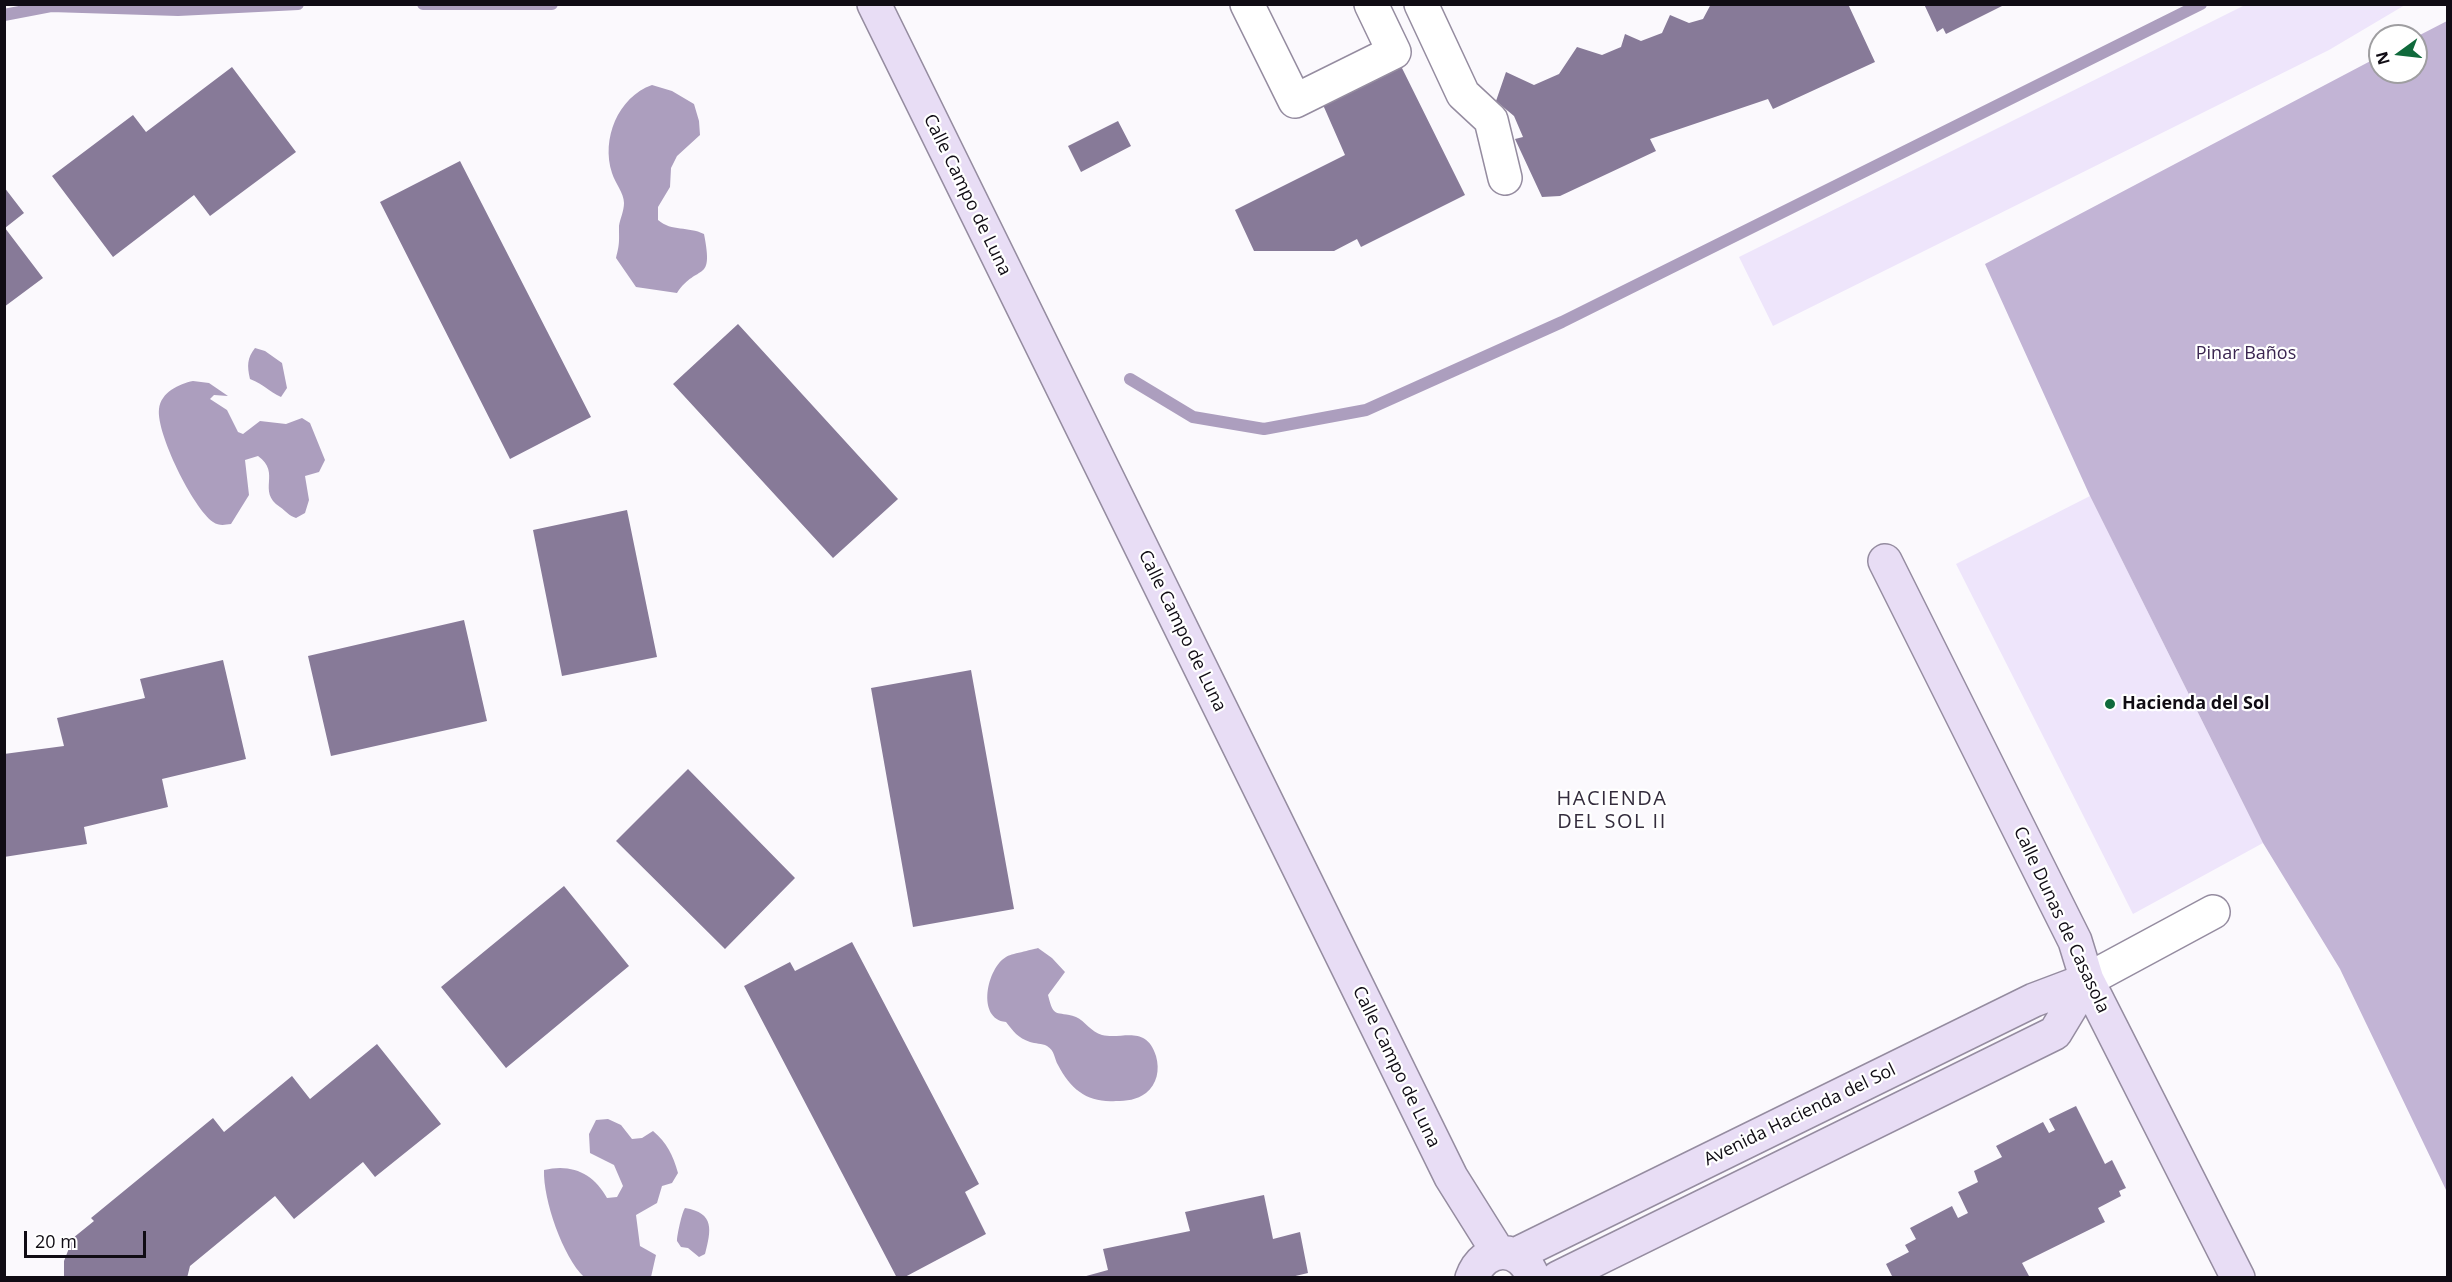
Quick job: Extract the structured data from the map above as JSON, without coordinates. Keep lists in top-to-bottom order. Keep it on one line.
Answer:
{"streets":{"street":["Calle Campo de Luna","Calle Dunas de Casasola","Avenida Hacienda del Sol"]},"crossings":[["Calle Campo de Luna","Avenida Hacienda del Sol"],["Calle Dunas de Casasola","Avenida Hacienda del Sol"]],"districts":["HACIENDA DEL SOL II"],"parks":["Pinar Baños"],"places":["Hacienda del Sol"],"scale_bar":"20 m","north":"left"}
